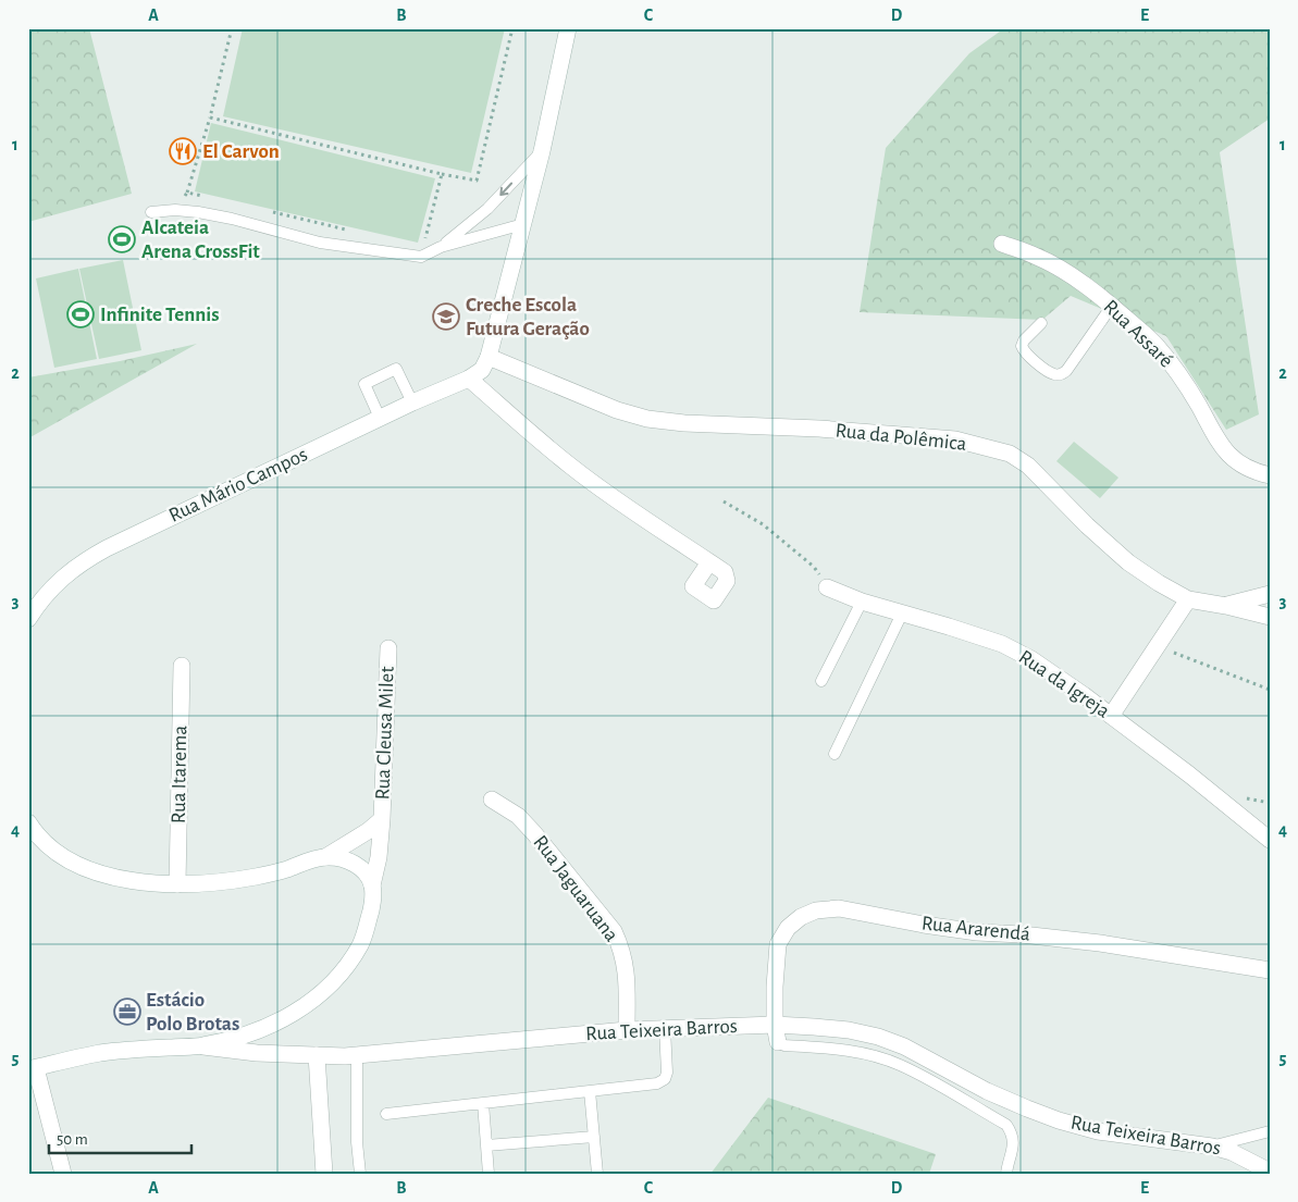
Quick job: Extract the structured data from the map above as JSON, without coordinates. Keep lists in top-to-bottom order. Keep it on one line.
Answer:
{"streets":{"street":["Rua Assaré","Rua da Polêmica","Rua Mário Campos","Rua da Igreja","Rua Cleusa Milet","Rua Itarema","Rua Jaguaruana","Rua Ararendá","Rua Teixeira Barros"]},"crossings":[["Rua Cleusa Milet","Rua Teixeira Barros"],["Rua Jaguaruana","Rua Teixeira Barros"],["Rua Ararendá","Rua Teixeira Barros"]],"places":{"restaurant":["El Carvon"],"sports":["Alcateia Arena CrossFit","Infinite Tennis"],"school or university":["Creche Escola Futura Geração"],"office":["Estácio Polo Brotas"]},"scale_bar":"50 m","grid":{"columns":["A","B","C","D","E"],"rows":["1","2","3","4","5"]}}
